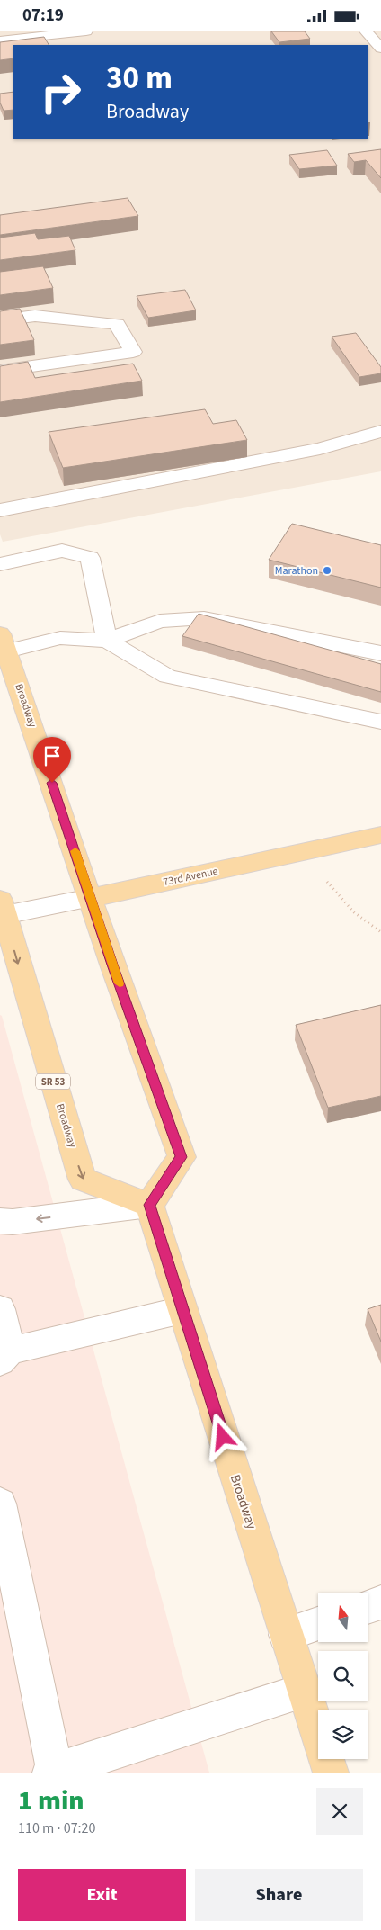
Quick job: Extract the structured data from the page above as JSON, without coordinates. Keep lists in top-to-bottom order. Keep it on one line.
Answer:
{"streets":{"main road":["Broadway","73rd Avenue","SR 53"]},"crossings":[["Broadway","73rd Avenue"]],"places":["Marathon"],"north":"top","page":{"status":"07:19","turn":["30 m","Broadway"],"heading":["1 min","110 m · 07:20"],"buttons":["Exit","Share"]}}
